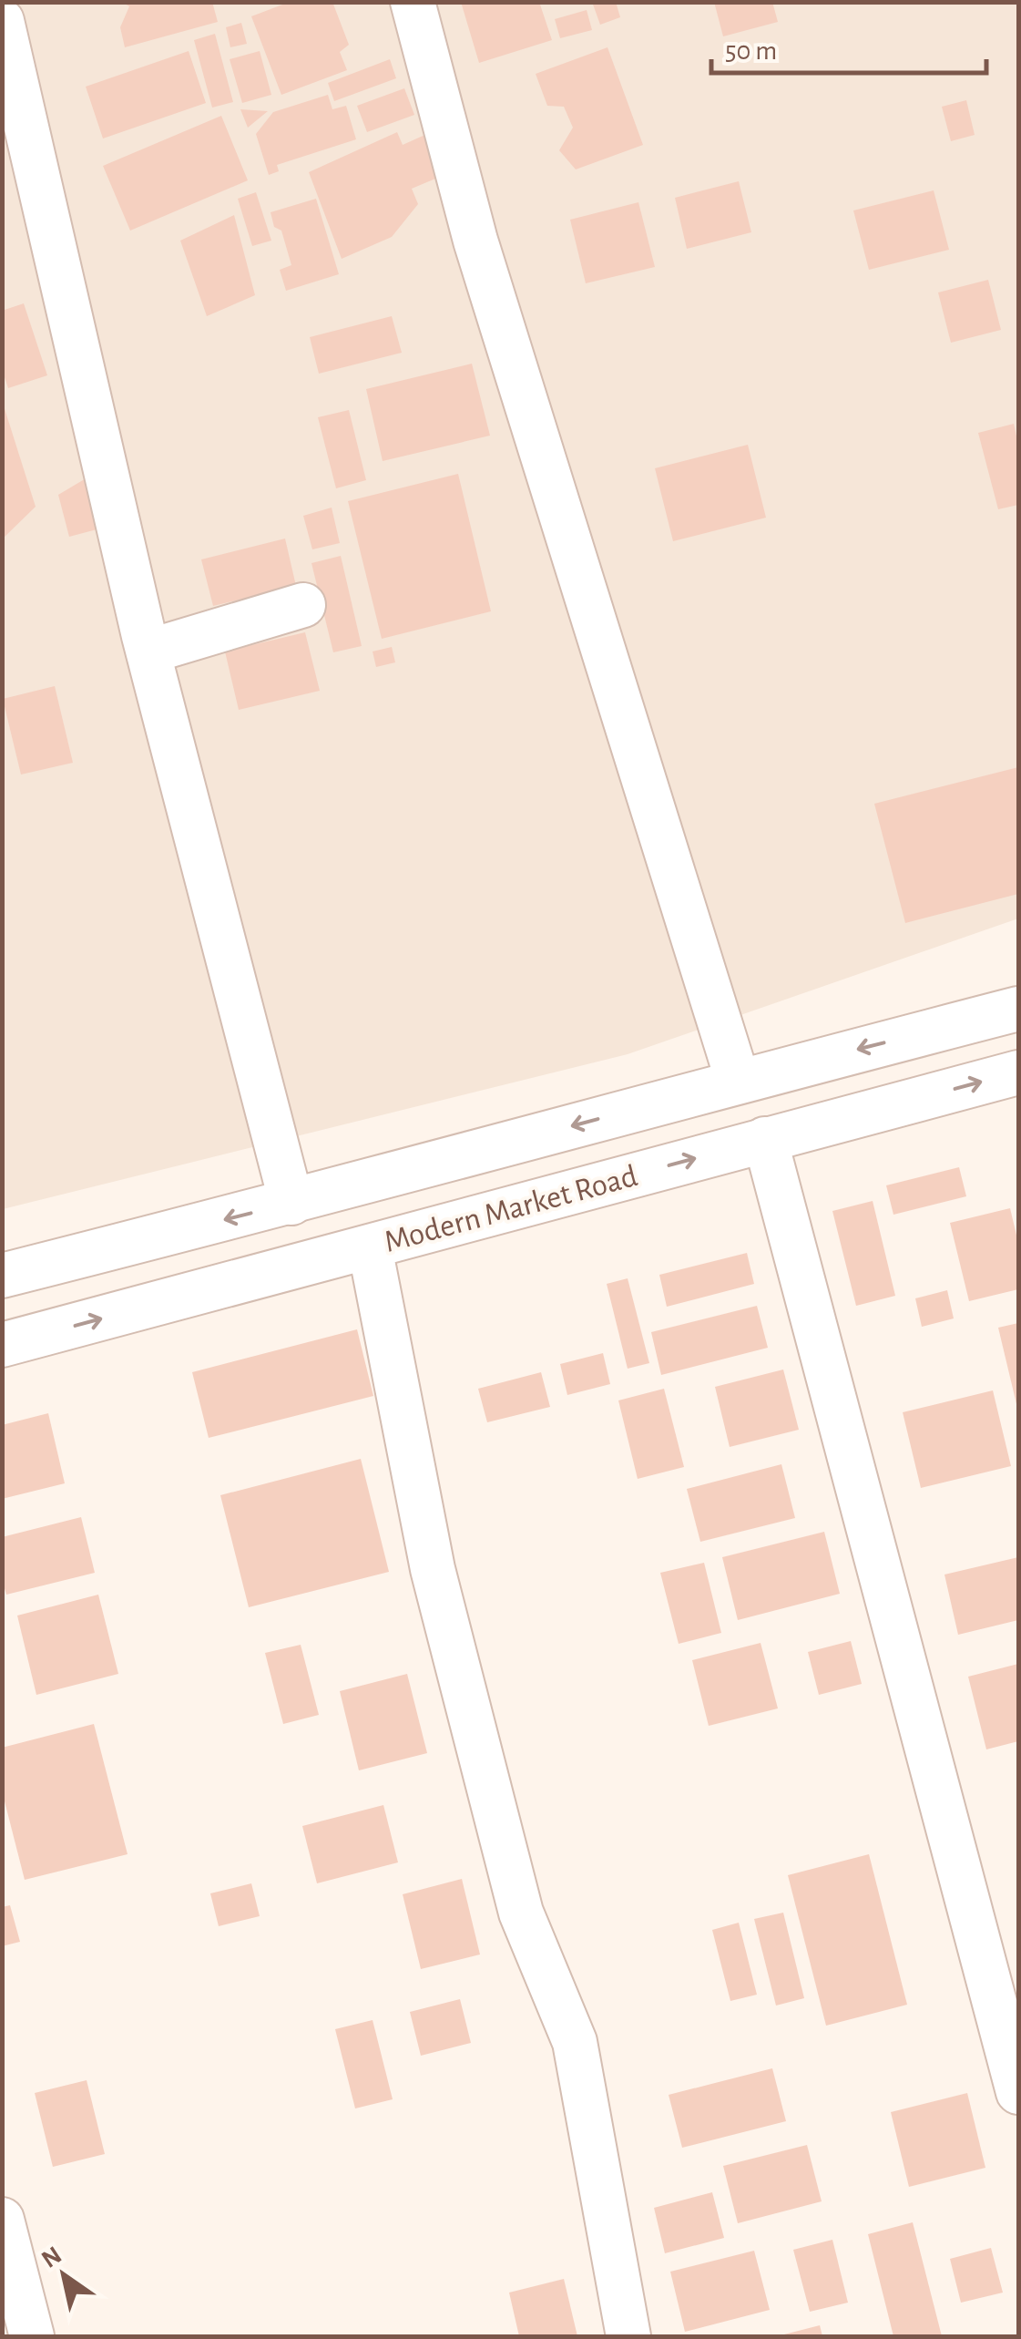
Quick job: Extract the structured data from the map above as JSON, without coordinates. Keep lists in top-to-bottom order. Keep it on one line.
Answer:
{"streets":{"street":["Modern Market Road"]},"scale_bar":"50 m","north":"top left"}
